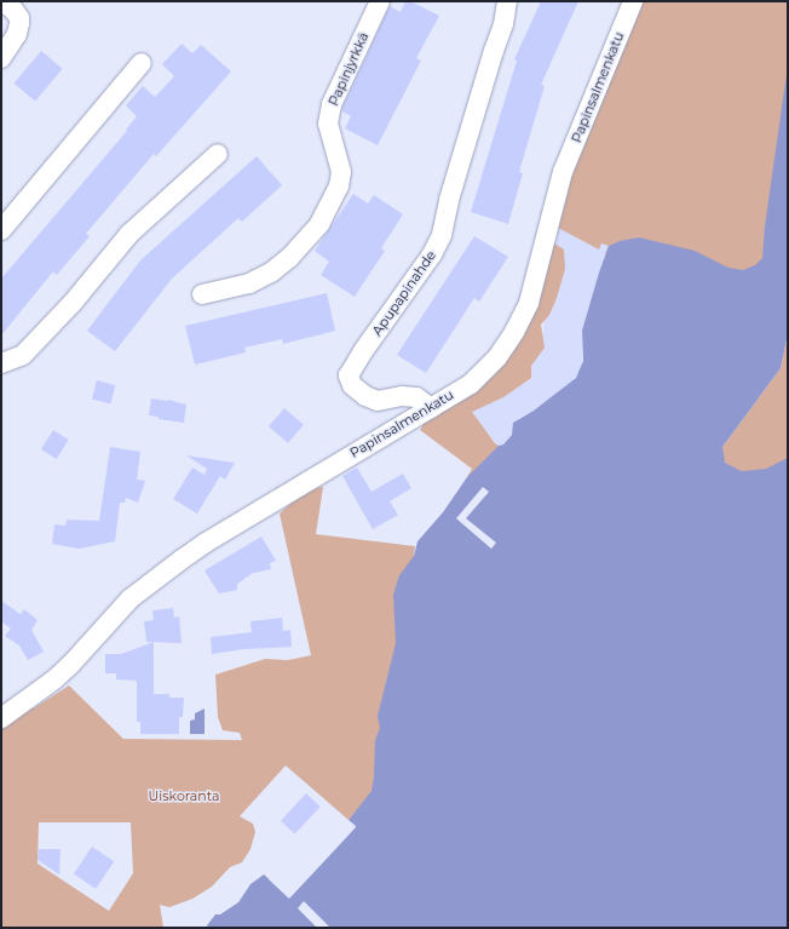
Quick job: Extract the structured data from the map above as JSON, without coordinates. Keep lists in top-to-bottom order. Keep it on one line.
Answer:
{"streets":{"street":["Papinjyrkkä","Papinsalmenkatu","Apupapinahde"]},"crossings":[["Papinsalmenkatu","Apupapinahde"]],"parks":["Uiskoranta"]}
